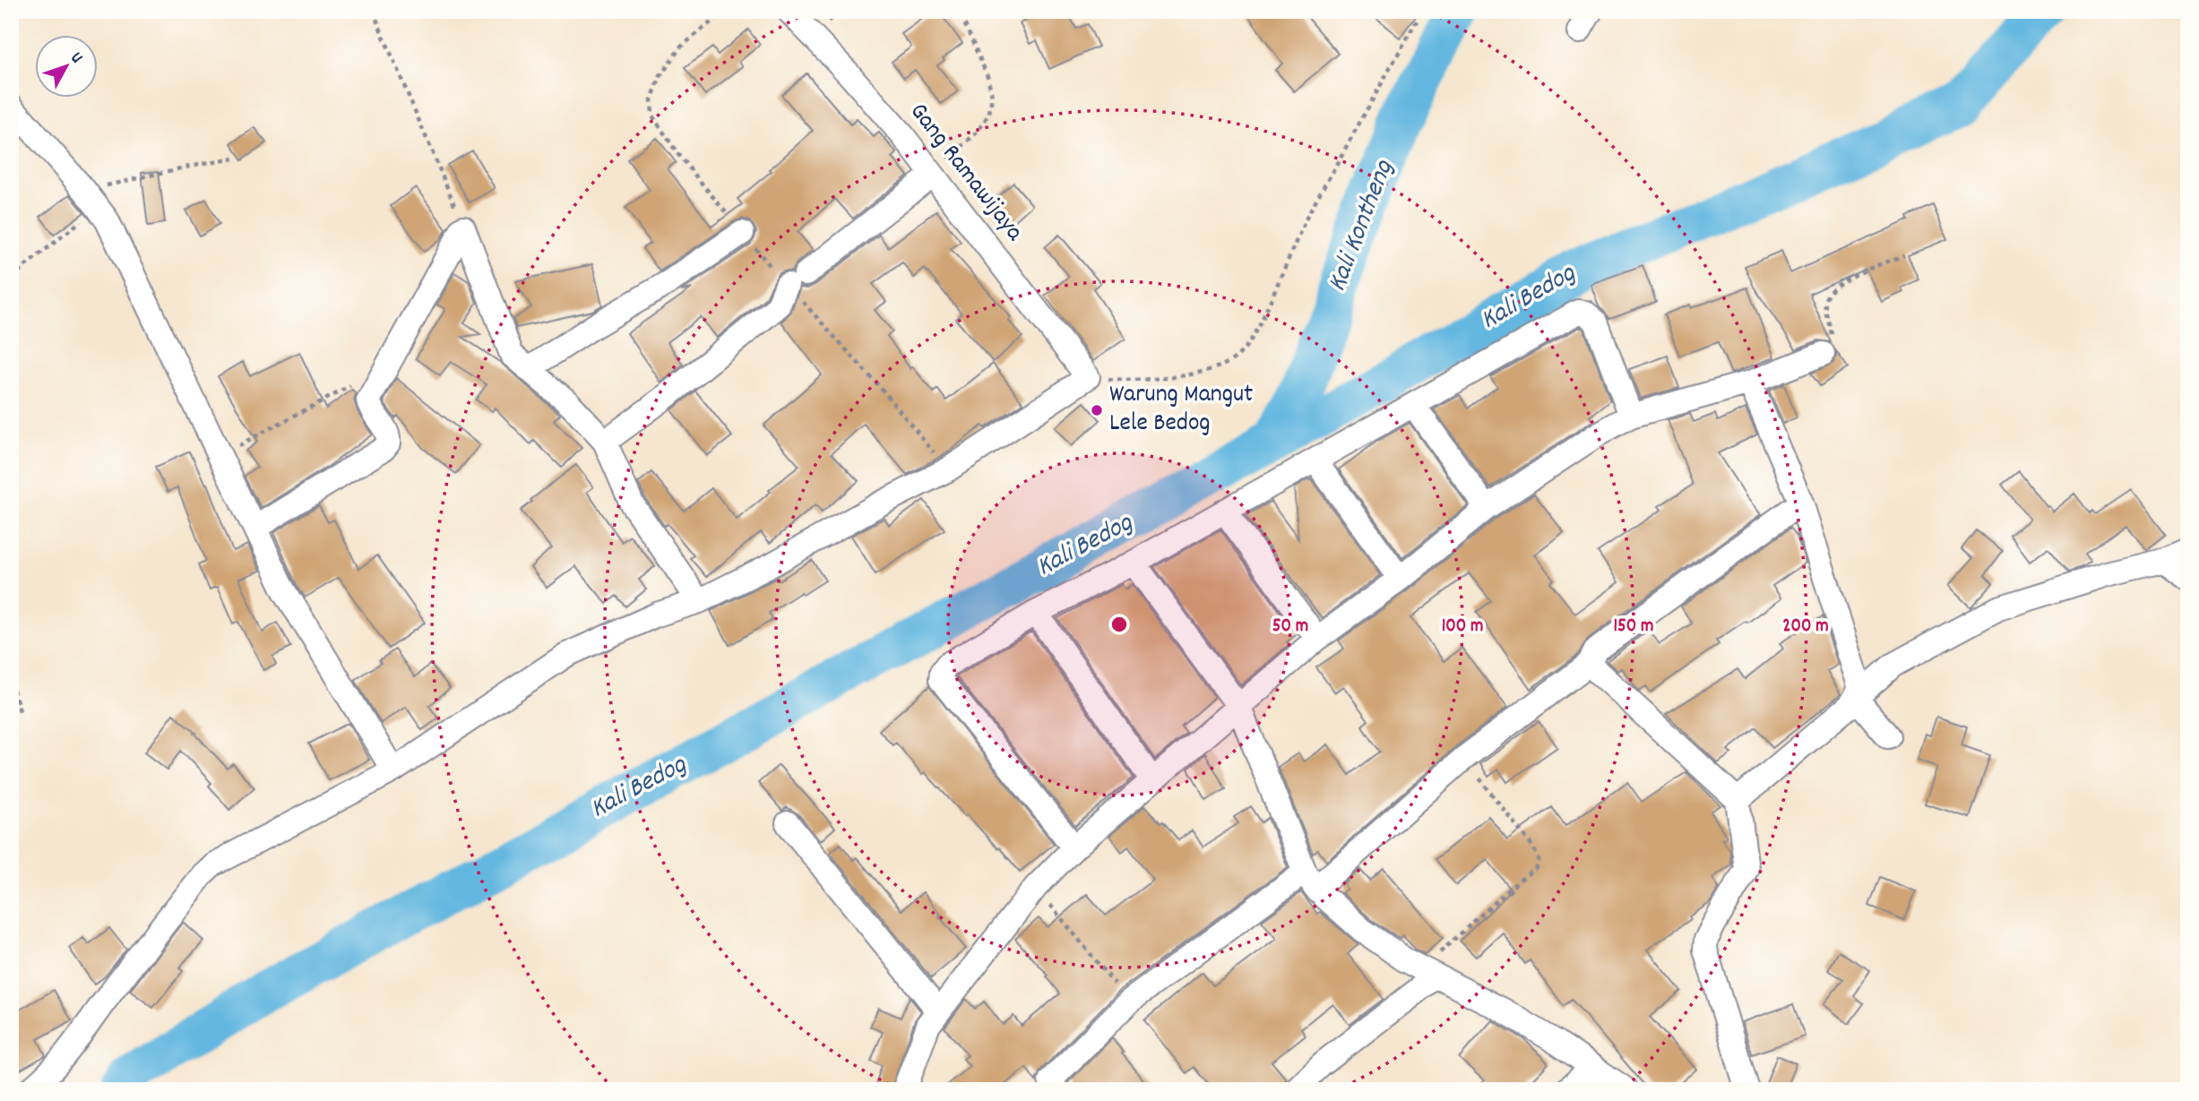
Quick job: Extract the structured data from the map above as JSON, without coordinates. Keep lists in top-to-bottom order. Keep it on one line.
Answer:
{"streets":{"street":["Gang Ramawijaya"]},"water":["Kali Kontheng","Kali Bedog"],"places":["Warung Mangut Lele Bedog"],"north":"top right","rings":["50 m","100 m","150 m","200 m"]}
